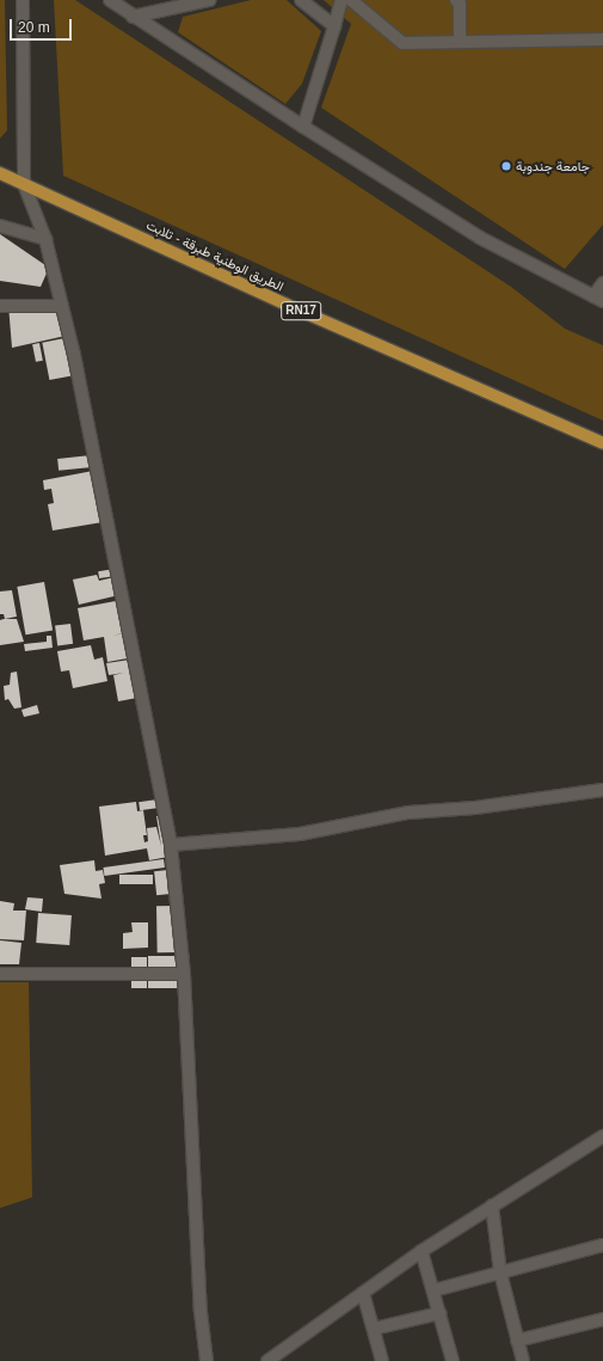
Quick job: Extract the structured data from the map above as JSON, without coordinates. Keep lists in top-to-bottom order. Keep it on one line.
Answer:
{"streets":{"main road":["الطريق الوطنية طبرقة - تلابت","RN17"]},"places":["جامعة جندوبة"],"scale_bar":"20 m"}
